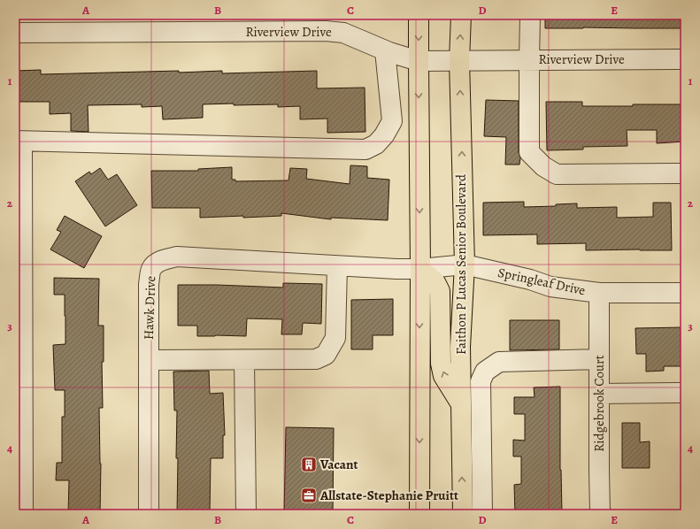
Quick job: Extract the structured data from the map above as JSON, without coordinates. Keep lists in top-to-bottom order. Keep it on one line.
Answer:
{"streets":{"main road":["Faithon P Lucas Senior Boulevard"],"street":["Riverview Drive","Springleaf Drive","Hawk Drive","Ridgebrook Court"]},"crossings":[["Riverview Drive","Faithon P Lucas Senior Boulevard"],["Faithon P Lucas Senior Boulevard","Springleaf Drive"],["Springleaf Drive","Hawk Drive"],["Springleaf Drive","Ridgebrook Court"]],"places":{"building":["Vacant"],"office":["Allstate-Stephanie Pruitt"]},"grid":{"columns":["A","B","C","D","E"],"rows":["1","2","3","4"]}}
